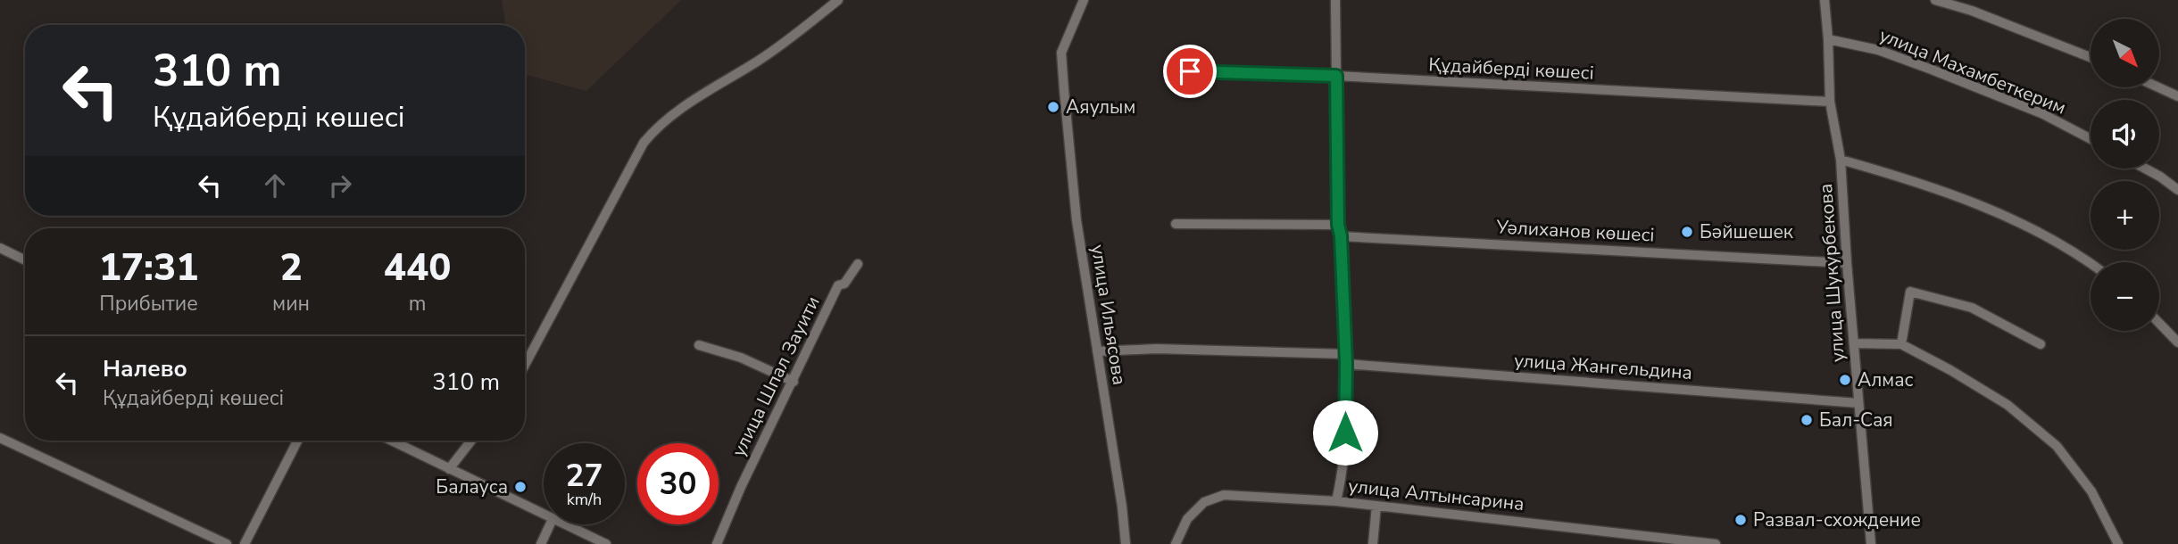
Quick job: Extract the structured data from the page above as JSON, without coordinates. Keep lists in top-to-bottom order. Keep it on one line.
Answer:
{"streets":{"street":["Құдайберді көшесі","улица Махамбеткерим","Уәлиханов көшесі","улица Шукурбекова","улица Ильясова","улица Жангельдина","улица Шпал Зауити","улица Алтынсарина"]},"crossings":[["Құдайберді көшесі","улица Шукурбекова"],["улица Махамбеткерим","улица Шукурбекова"],["Уәлиханов көшесі","улица Шукурбекова"],["улица Шукурбекова","улица Жангельдина"],["улица Ильясова","улица Жангельдина"]],"places":["Аяулым","Бәйшешек","Алмас","Бал-Сая","Балауса","Развал-схождение"],"north":"bottom right","page":{"map_buttons":["+","−"],"turn":["310 m","Құдайберді көшесі"],"eta":["17:31","Прибытие","2","мин","440","m"],"list":[{"name":"Налево","note":"Құдайберді көшесі","value":"310 m"}],"speed":"27 km/h","limit":"30"}}
